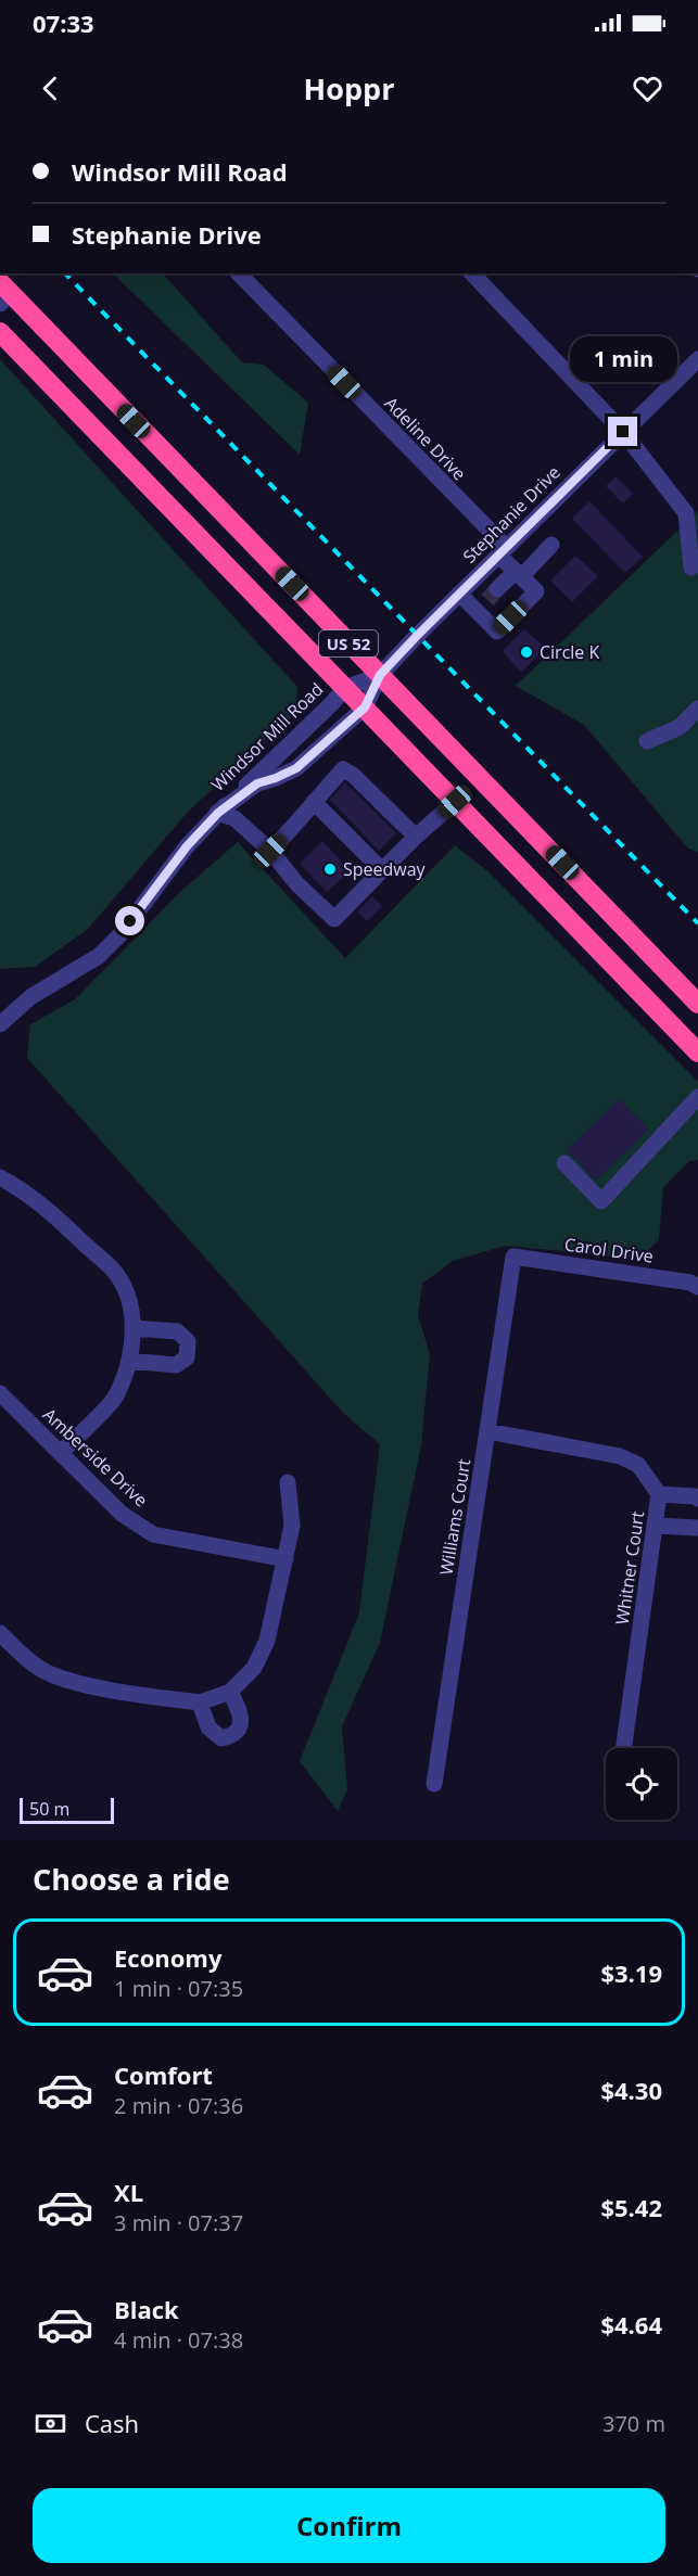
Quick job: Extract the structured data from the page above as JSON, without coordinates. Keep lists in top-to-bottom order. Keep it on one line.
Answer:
{"streets":{"highway":["US 52"],"street":["Adeline Drive","Stephanie Drive","Windsor Mill Road","Carol Drive","Amberside Drive","Williams Court","Whitner Court"]},"crossings":[["Adeline Drive","Stephanie Drive"],["Stephanie Drive","US 52"],["Stephanie Drive","Windsor Mill Road"],["US 52","Windsor Mill Road"],["Carol Drive","Williams Court"],["Williams Court","Whitner Court"]],"places":["Circle K","Speedway"],"scale_bar":"50 m","page":{"status":"07:33","header":"Hoppr","banner":["Windsor Mill Road","Stephanie Drive"],"bubble":"1 min","scale":"50 m","heading":"Choose a ride","list":[{"name":"Economy","note":"1 min · 07:35","value":"$3.19"},{"name":"Comfort","note":"2 min · 07:36","value":"$4.30"},{"name":"XL","note":"3 min · 07:37","value":"$5.42"},{"name":"Black","note":"4 min · 07:38","value":"$4.64"}],"pay":["Cash","370 m"],"buttons":"Confirm"}}
